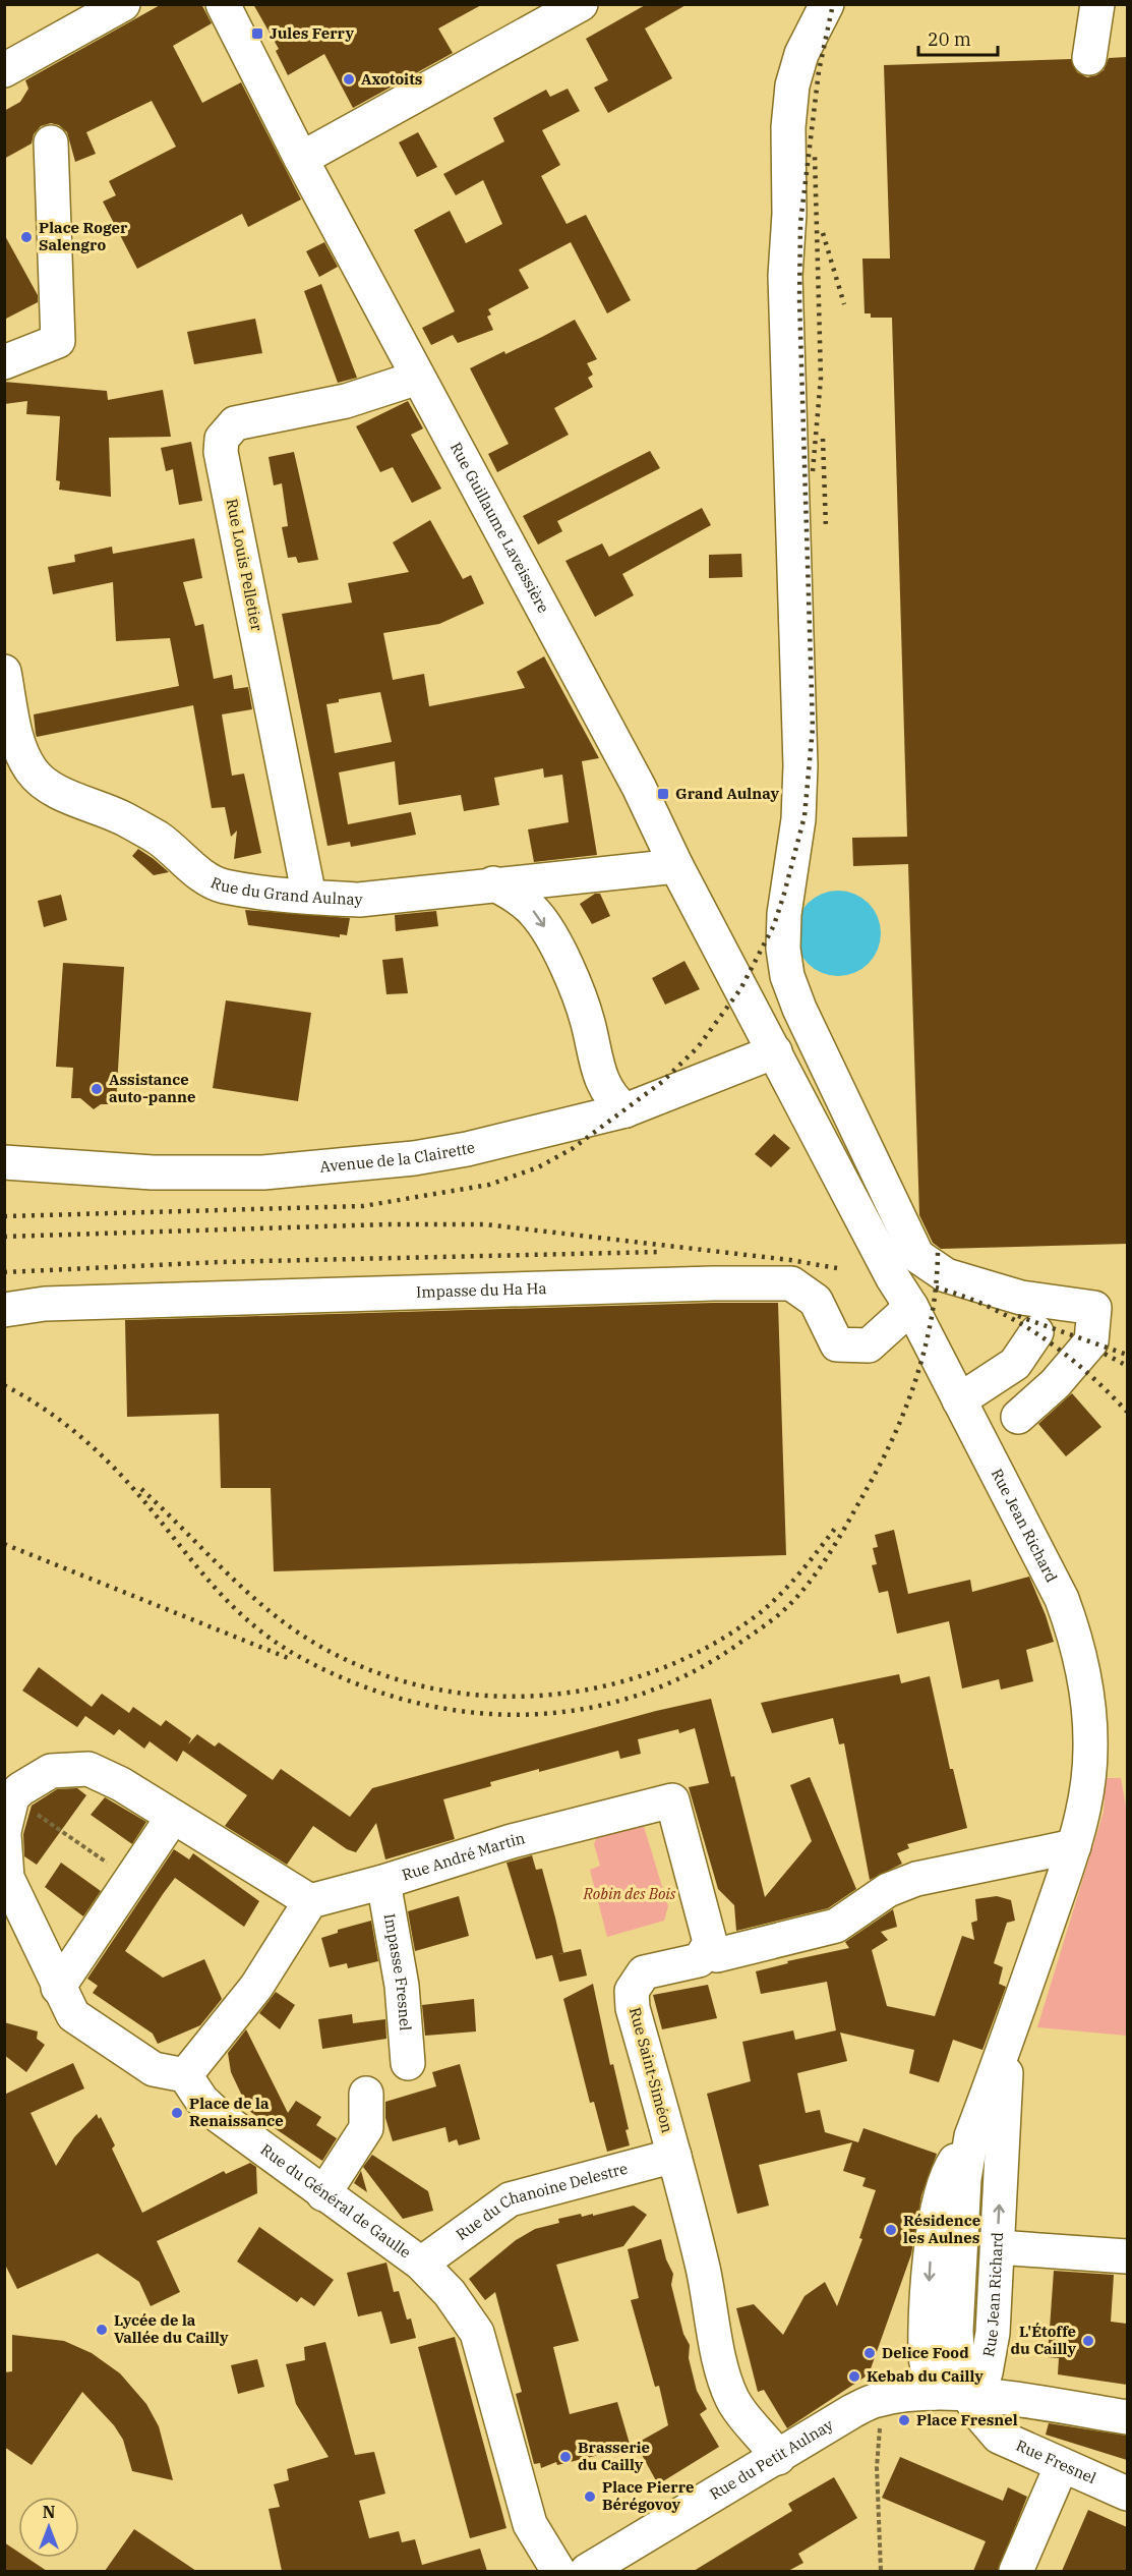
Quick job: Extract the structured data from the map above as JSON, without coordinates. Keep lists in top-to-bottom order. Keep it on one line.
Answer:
{"streets":{"street":["Rue Guillaume Laveissière","Rue Louis Pelletier","Rue du Grand Aulnay","Avenue de la Clairette","Impasse du Ha Ha","Rue Jean Richard","Rue André Martin","Impasse Fresnel","Rue Saint-Siméon","Rue du Général de Gaulle","Rue du Chanoine Delestre","Rue du Petit Aulnay","Rue Fresnel"]},"crossings":[["Rue Guillaume Laveissière","Rue Louis Pelletier"],["Rue Guillaume Laveissière","Rue du Grand Aulnay"],["Rue Guillaume Laveissière","Avenue de la Clairette"],["Rue Guillaume Laveissière","Rue Jean Richard"],["Rue Louis Pelletier","Rue du Grand Aulnay"],["Avenue de la Clairette","Rue Jean Richard"],["Impasse du Ha Ha","Rue Jean Richard"],["Rue Jean Richard","Rue Saint-Siméon"],["Rue Jean Richard","Rue du Petit Aulnay"],["Rue Jean Richard","Rue Fresnel"],["Rue André Martin","Impasse Fresnel"],["Rue André Martin","Rue Saint-Siméon"],["Rue Saint-Siméon","Rue du Chanoine Delestre"],["Rue Saint-Siméon","Rue du Petit Aulnay"],["Rue du Général de Gaulle","Rue du Chanoine Delestre"],["Rue du Petit Aulnay","Rue Fresnel"]],"parks":["Robin des Bois"],"places":{"transit":["Jules Ferry","Grand Aulnay"],"other":["Axotoits","Place Roger Salengro","Assistance auto-panne","Place de la Renaissance","Résidence les Aulnes","Lycée de la Vallée du Cailly","L'Étoffe du Cailly","Delice Food","Kebab du Cailly","Place Fresnel","Brasserie du Cailly","Place Pierre Bérégovoy"]},"scale_bar":"20 m","north":"top"}
